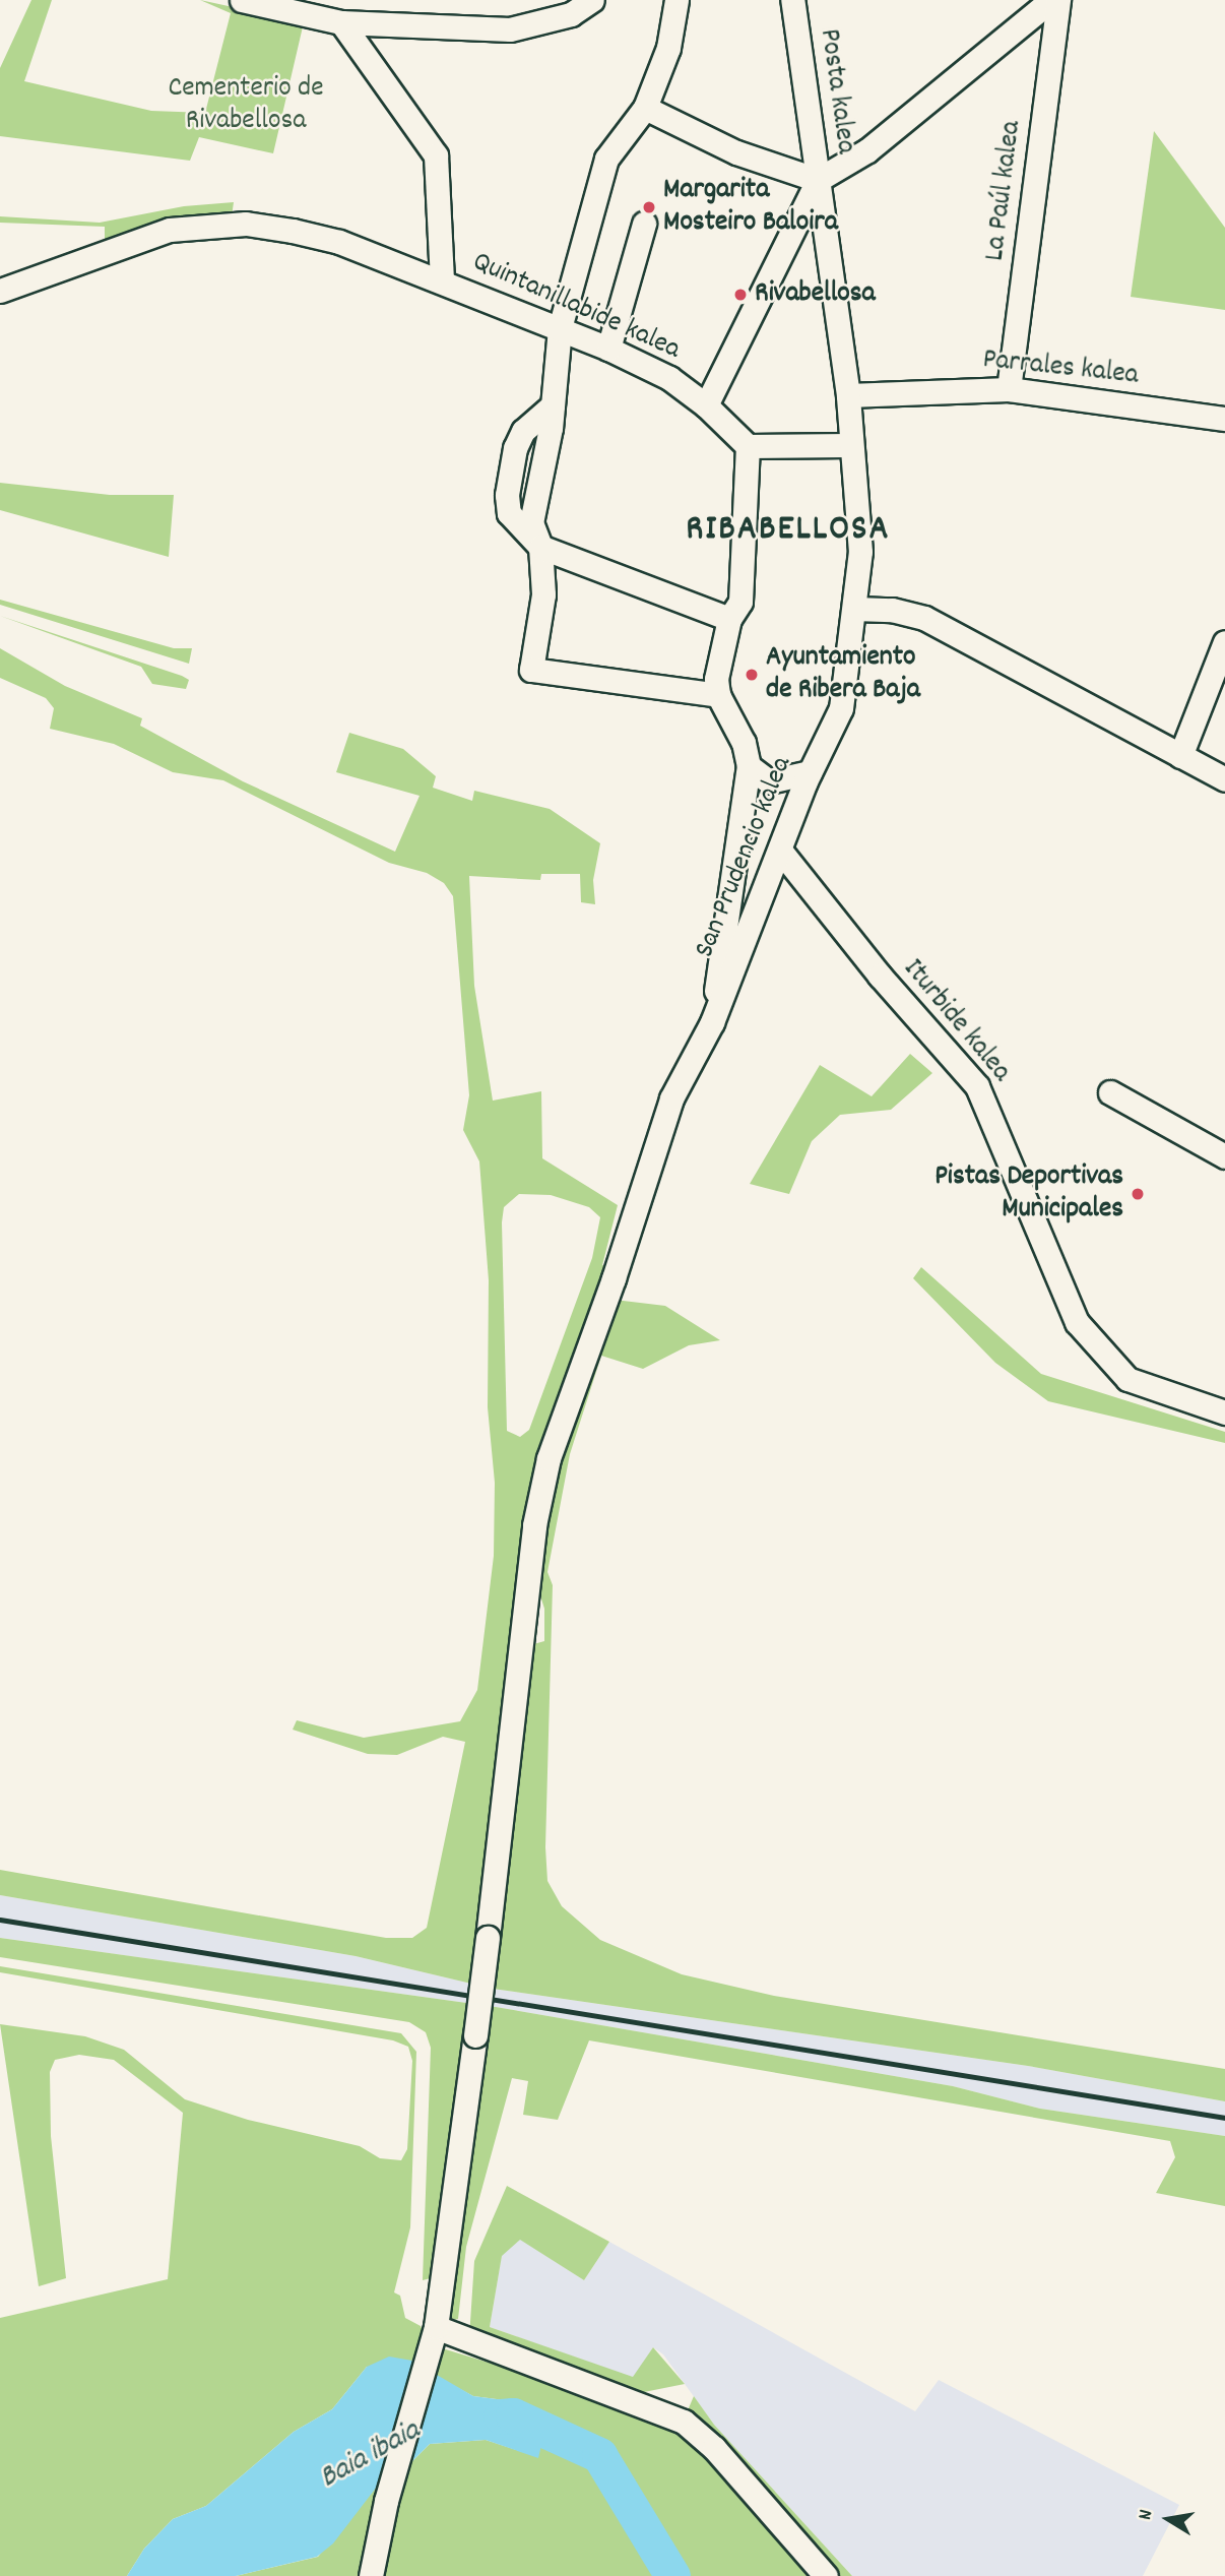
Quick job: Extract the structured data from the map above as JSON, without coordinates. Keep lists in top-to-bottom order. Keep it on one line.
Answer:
{"streets":{"street":["Posta kalea","La Paúl kalea","Quintanillabide kalea","Parrales kalea","San Prudencio kalea","Iturbide kalea"]},"crossings":[["Posta kalea","Parrales kalea"],["Posta kalea","San Prudencio kalea"],["La Paúl kalea","Parrales kalea"],["San Prudencio kalea","Iturbide kalea"]],"districts":["RIBABELLOSA"],"water":["Baia ibaia"],"parks":["Cementerio de Rivabellosa"],"places":["Margarita Mosteiro Baloira","Rivabellosa","Ayuntamiento de Ribera Baja","Pistas Deportivas Municipales"],"north":"left"}
